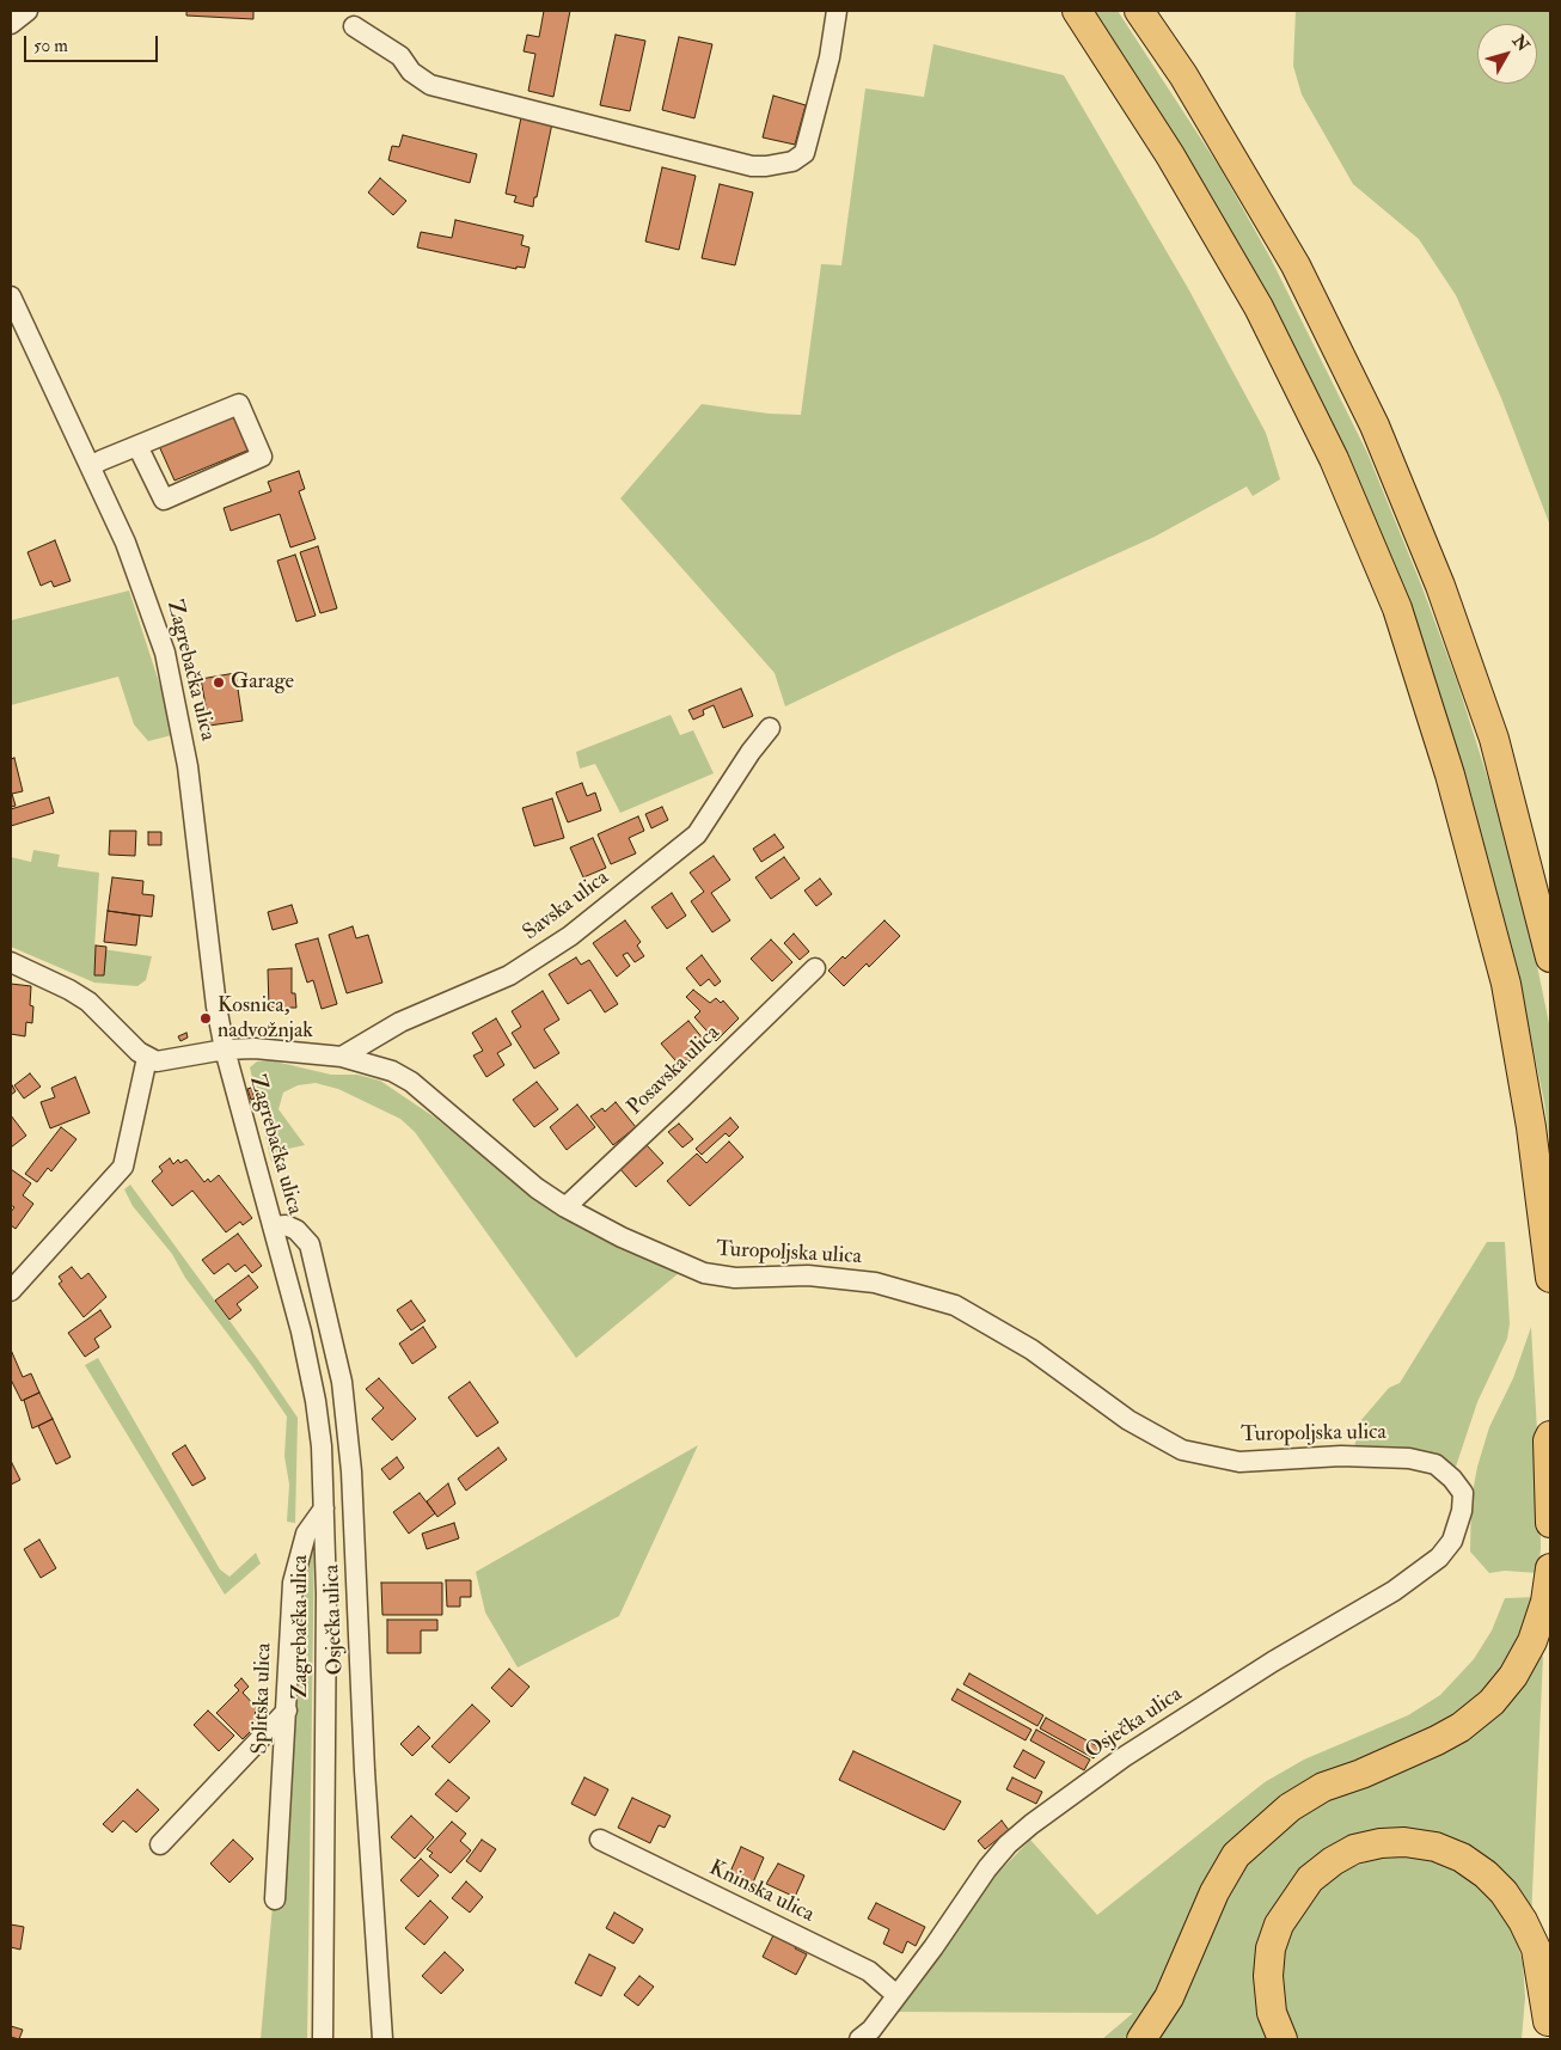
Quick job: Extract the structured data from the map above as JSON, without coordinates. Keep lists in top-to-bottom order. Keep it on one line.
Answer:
{"streets":{"street":["Zagrebačka ulica","Savska ulica","Posavska ulica","Turopoljska ulica","Osječka ulica","Splitska ulica","Kninska ulica"]},"crossings":[["Zagrebačka ulica","Turopoljska ulica"],["Zagrebačka ulica","Osječka ulica"],["Zagrebačka ulica","Splitska ulica"],["Savska ulica","Turopoljska ulica"],["Posavska ulica","Turopoljska ulica"],["Turopoljska ulica","Osječka ulica"],["Osječka ulica","Kninska ulica"]],"places":["Garage","Kosnica, nadvožnjak"],"scale_bar":"50 m","north":"top right"}
